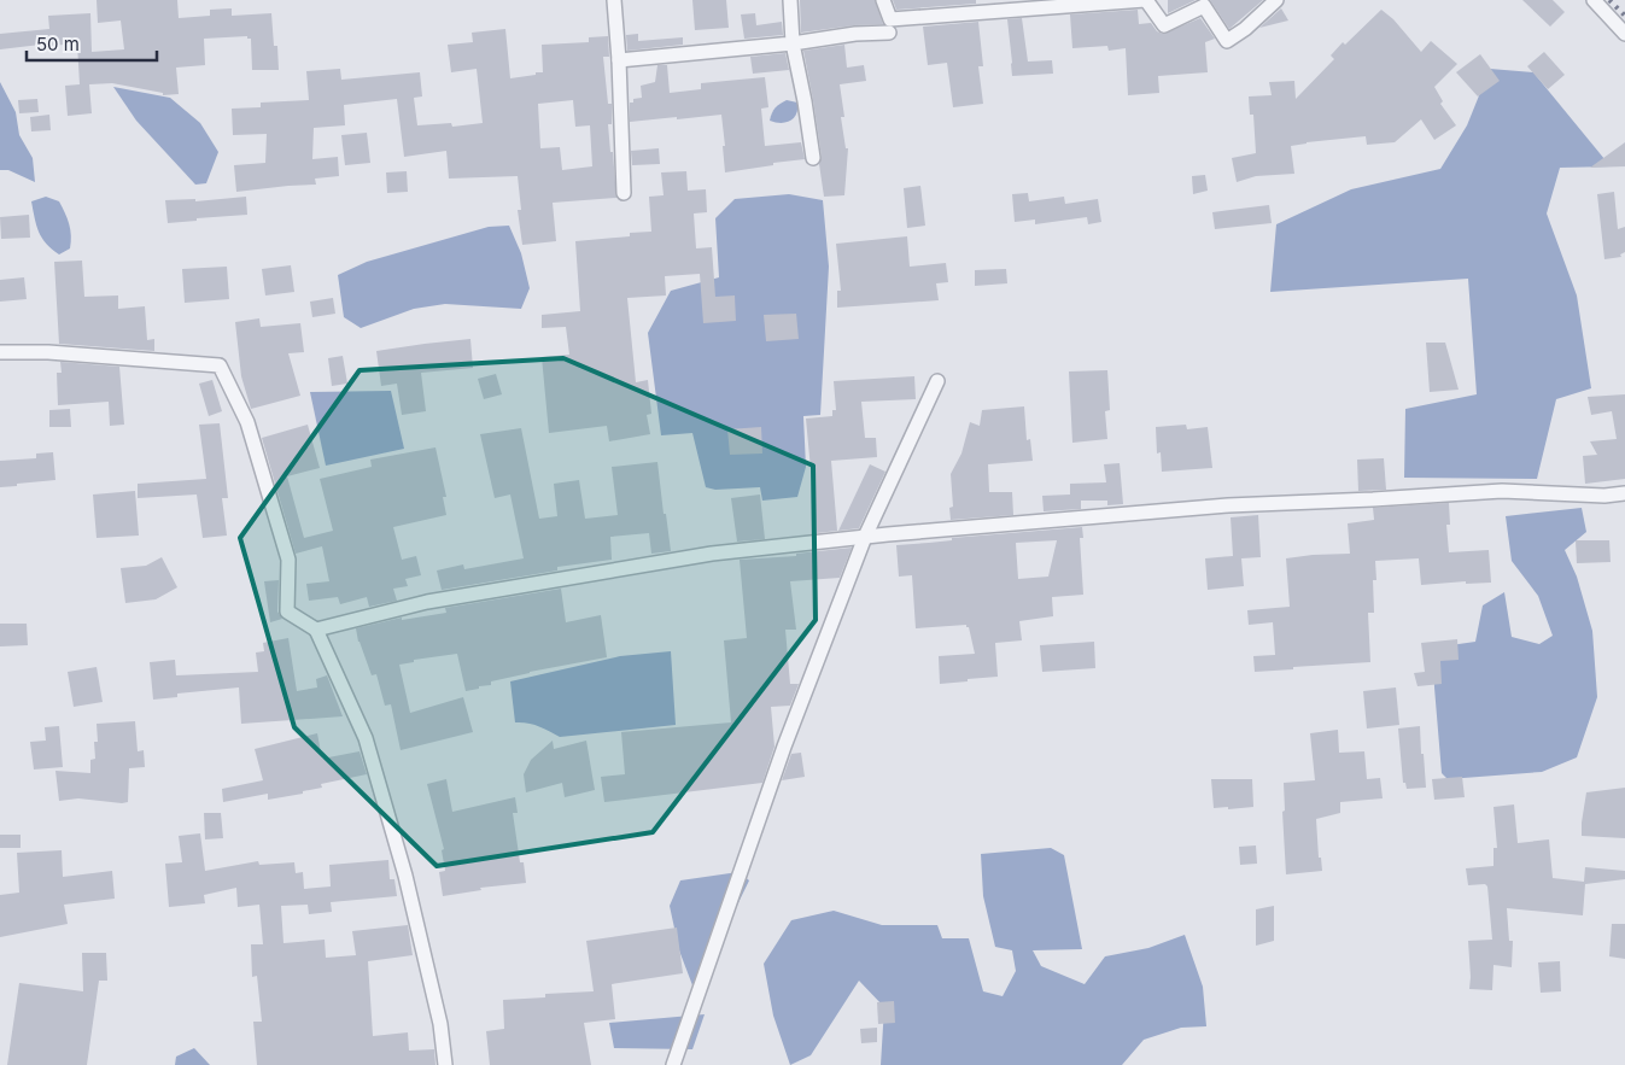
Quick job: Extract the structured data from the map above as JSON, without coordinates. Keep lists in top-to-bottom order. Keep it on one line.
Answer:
{"scale_bar":"50 m"}
